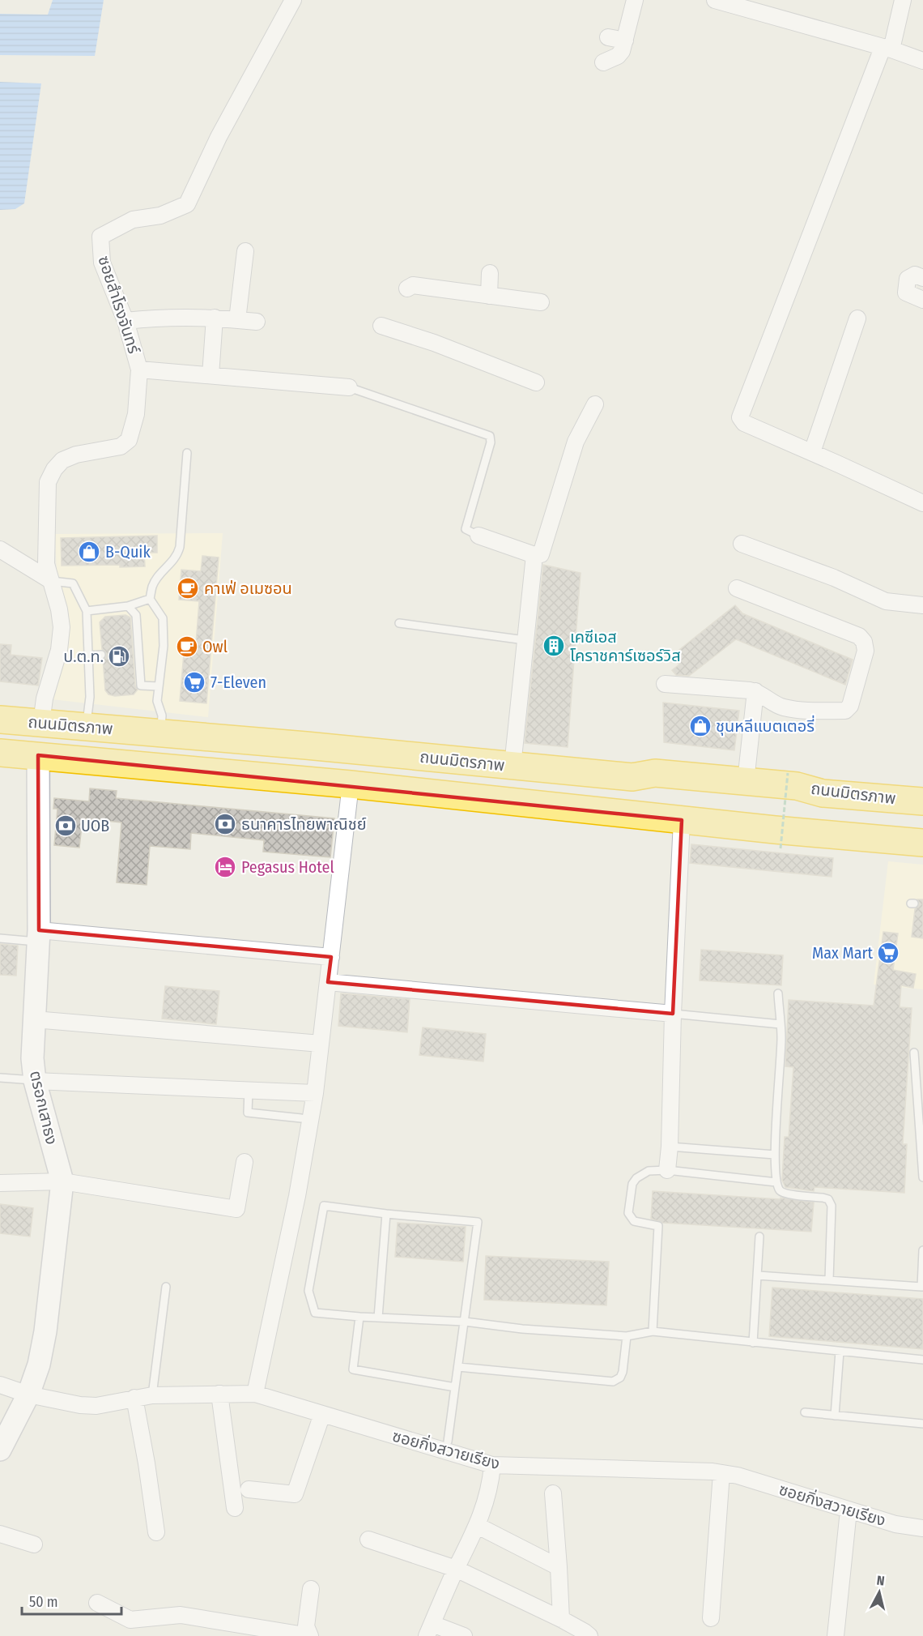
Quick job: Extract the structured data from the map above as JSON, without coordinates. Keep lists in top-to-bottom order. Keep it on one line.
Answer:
{"streets":{"highway":["ถนนมิตรภาพ"],"street":["ซอยสำโรงจันทร์","ตรอกเสาธง","ซอยกิ่งสวายเรียง"]},"crossings":[["ซอยสำโรงจันทร์","ถนนมิตรภาพ"],["ถนนมิตรภาพ","ตรอกเสาธง"],["ตรอกเสาธง","ซอยกิ่งสวายเรียง"]],"places":{"shop":["B-Quik","ชุนหลีแบตเตอรี่"],"cafe":["คาเฟ่ อเมซอน","Owl"],"building":["เคซีเอส โคราชคาร์เซอร์วิส"],"fuel station":["ป.ต.ท."],"supermarket":["7-Eleven","Max Mart"],"bank":["ธนาคารไทยพาณิชย์","UOB"],"hotel":["Pegasus Hotel"]},"scale_bar":"50 m","north":"top"}
